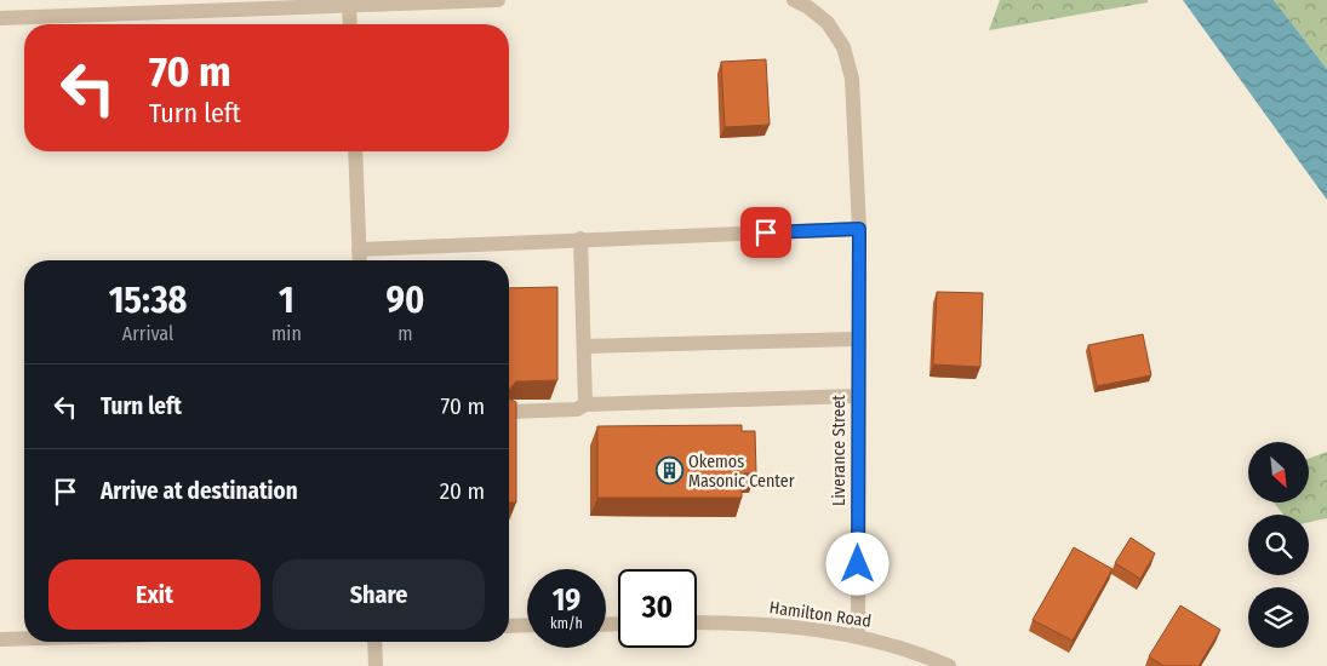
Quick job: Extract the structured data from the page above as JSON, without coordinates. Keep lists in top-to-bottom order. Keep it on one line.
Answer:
{"streets":{"street":["Liverance Street","Hamilton Road"]},"crossings":[["Liverance Street","Hamilton Road"]],"places":{"building":["Okemos Masonic Center"]},"north":"bottom right","page":{"turn":["70 m","Turn left"],"eta":["15:38","Arrival","1","min","90","m"],"list":[{"name":"Turn left","value":"70 m"},{"name":"Arrive at destination","value":"20 m"}],"buttons":["Exit","Share"],"speed":"19 km/h","limit":"30"}}
